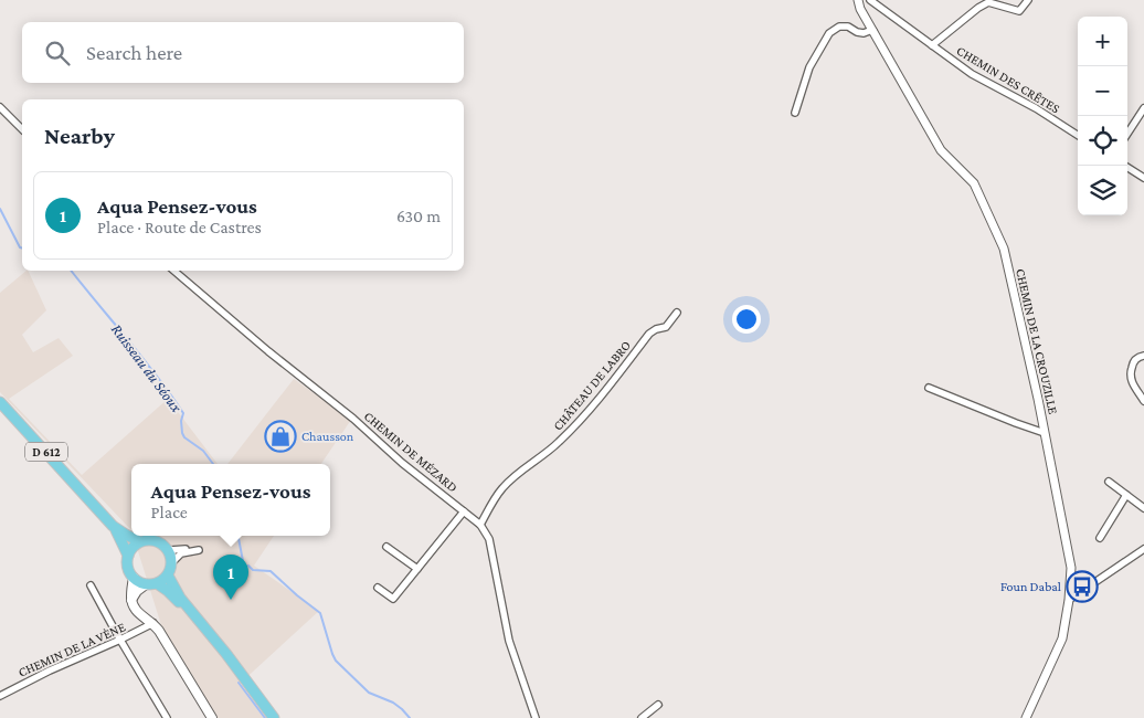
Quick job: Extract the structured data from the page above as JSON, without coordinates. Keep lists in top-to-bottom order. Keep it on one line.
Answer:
{"streets":{"main road":["D 612"],"street":["CHEMIN DES CRÊTES","CHEMIN DE LA CROUZILLE","CHÂTEAU DE LABRO","CHEMIN DE MÉZARD","CHEMIN DE LA VÈNE"]},"crossings":[["CHÂTEAU DE LABRO","CHEMIN DE MÉZARD"]],"water":["Ruisseau du Séoux"],"places":{"shop":["Chausson"],"bus stop":["Foun Dabal"]},"page":{"map_buttons":["+","−"],"search":"Search here","heading":"Nearby","list":[{"mark":"1","name":"Aqua Pensez-vous","note":"Place · Route de Castres","value":"630 m"}],"popup":["Aqua Pensez-vous","Place"],"pins":"1"}}
